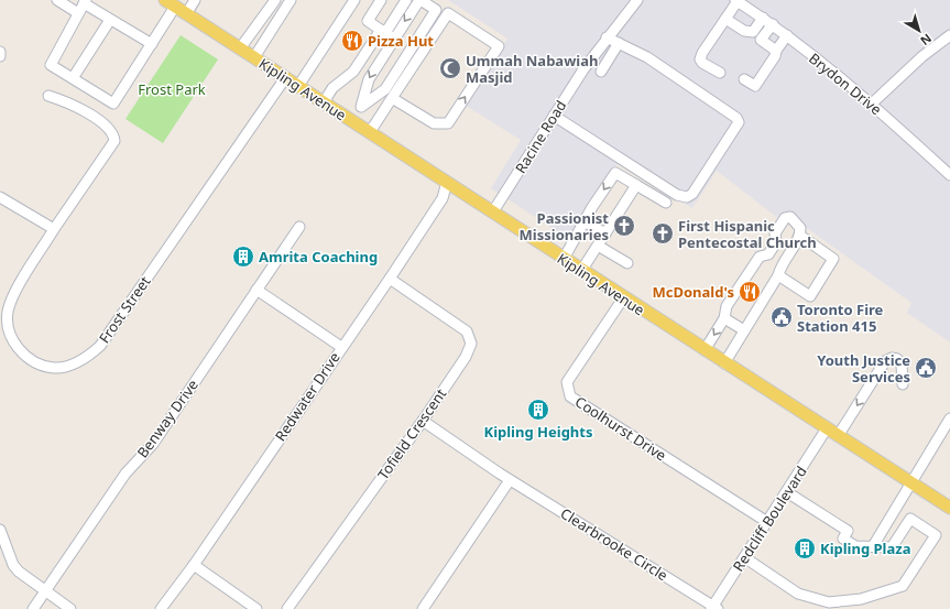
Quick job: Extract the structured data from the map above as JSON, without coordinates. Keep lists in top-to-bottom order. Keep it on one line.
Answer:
{"streets":{"main road":["Kipling Avenue"],"street":["Brydon Drive","Racine Road","Frost Street","Redwater Drive","Benway Drive","Coolhurst Drive","Tofield Crescent","Redcliff Boulevard","Clearbrooke Circle"]},"crossings":[["Kipling Avenue","Racine Road"],["Kipling Avenue","Frost Street"],["Kipling Avenue","Redwater Drive"],["Kipling Avenue","Coolhurst Drive"],["Kipling Avenue","Redcliff Boulevard"],["Redwater Drive","Tofield Crescent"],["Coolhurst Drive","Redcliff Boulevard"],["Tofield Crescent","Clearbrooke Circle"],["Redcliff Boulevard","Clearbrooke Circle"]],"parks":["Frost Park"],"places":{"restaurant":["Pizza Hut","McDonald's"],"mosque":["Ummah Nabawiah Masjid"],"church":["Passionist Missionaries","First Hispanic Pentecostal Church"],"building":["Amrita Coaching","Kipling Heights","Kipling Plaza"],"public building":["Toronto Fire Station 415","Youth Justice Services"]},"north":"bottom right"}
